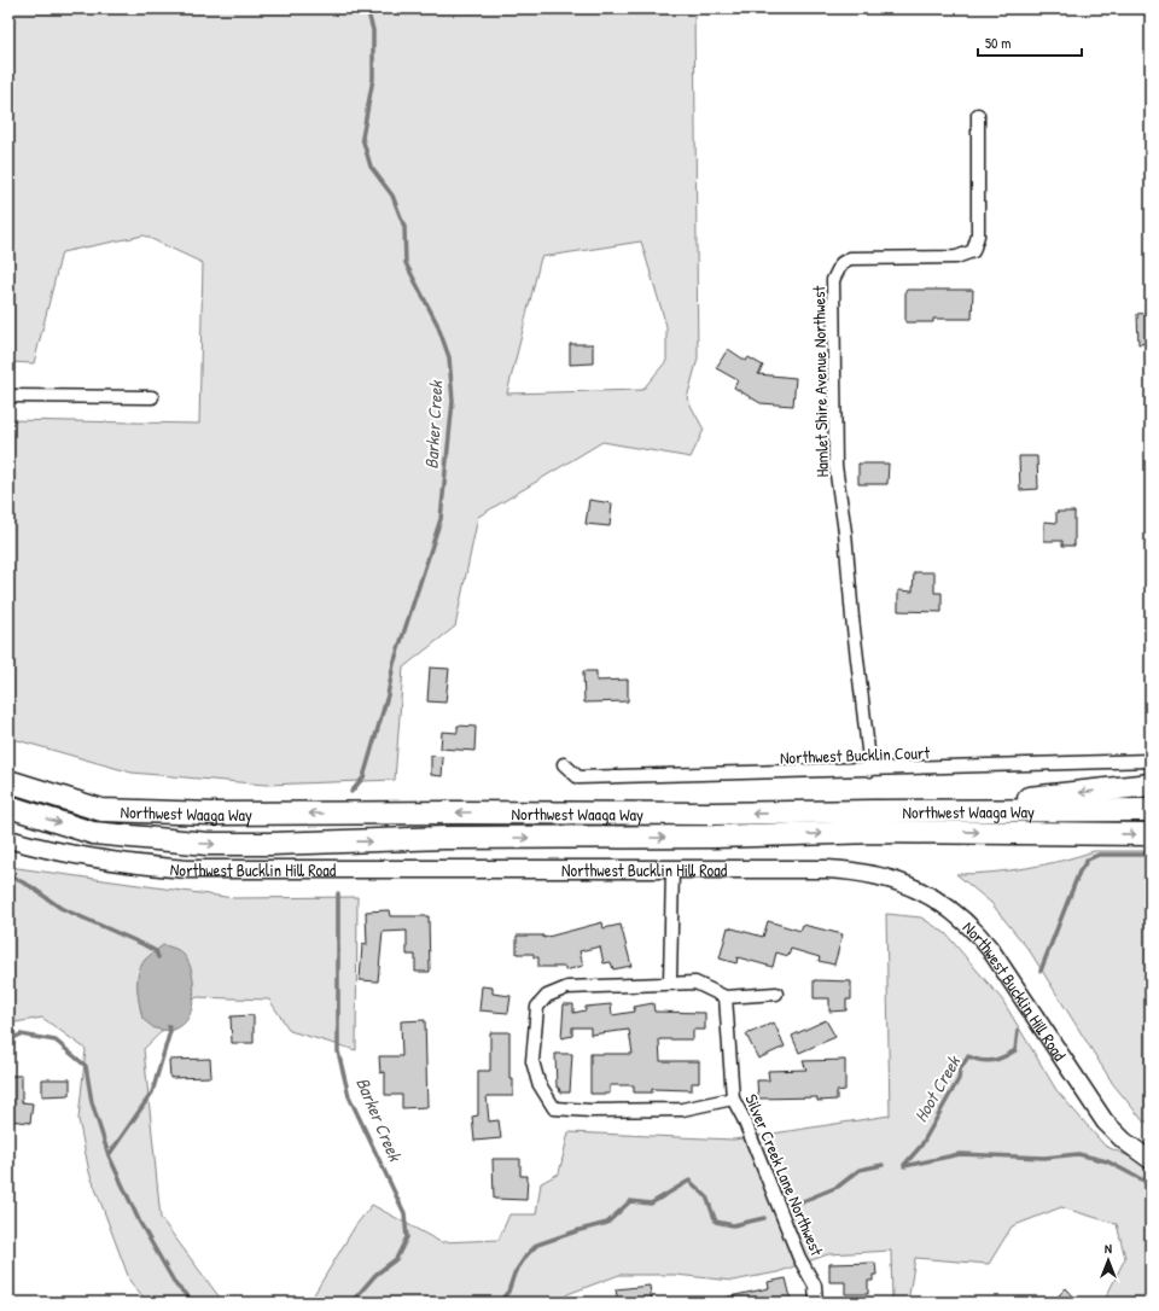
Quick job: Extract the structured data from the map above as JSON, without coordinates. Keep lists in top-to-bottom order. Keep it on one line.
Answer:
{"streets":{"highway":["Northwest Waaga Way"],"main road":["Northwest Bucklin Hill Road"],"street":["Hamlet Shire Avenue Northwest","Northwest Bucklin Court","Silver Creek Lane Northwest"]},"crossings":[["Hamlet Shire Avenue Northwest","Northwest Bucklin Court"]],"water":["Barker Creek","Hoot Creek"],"scale_bar":"50 m","north":"top"}
